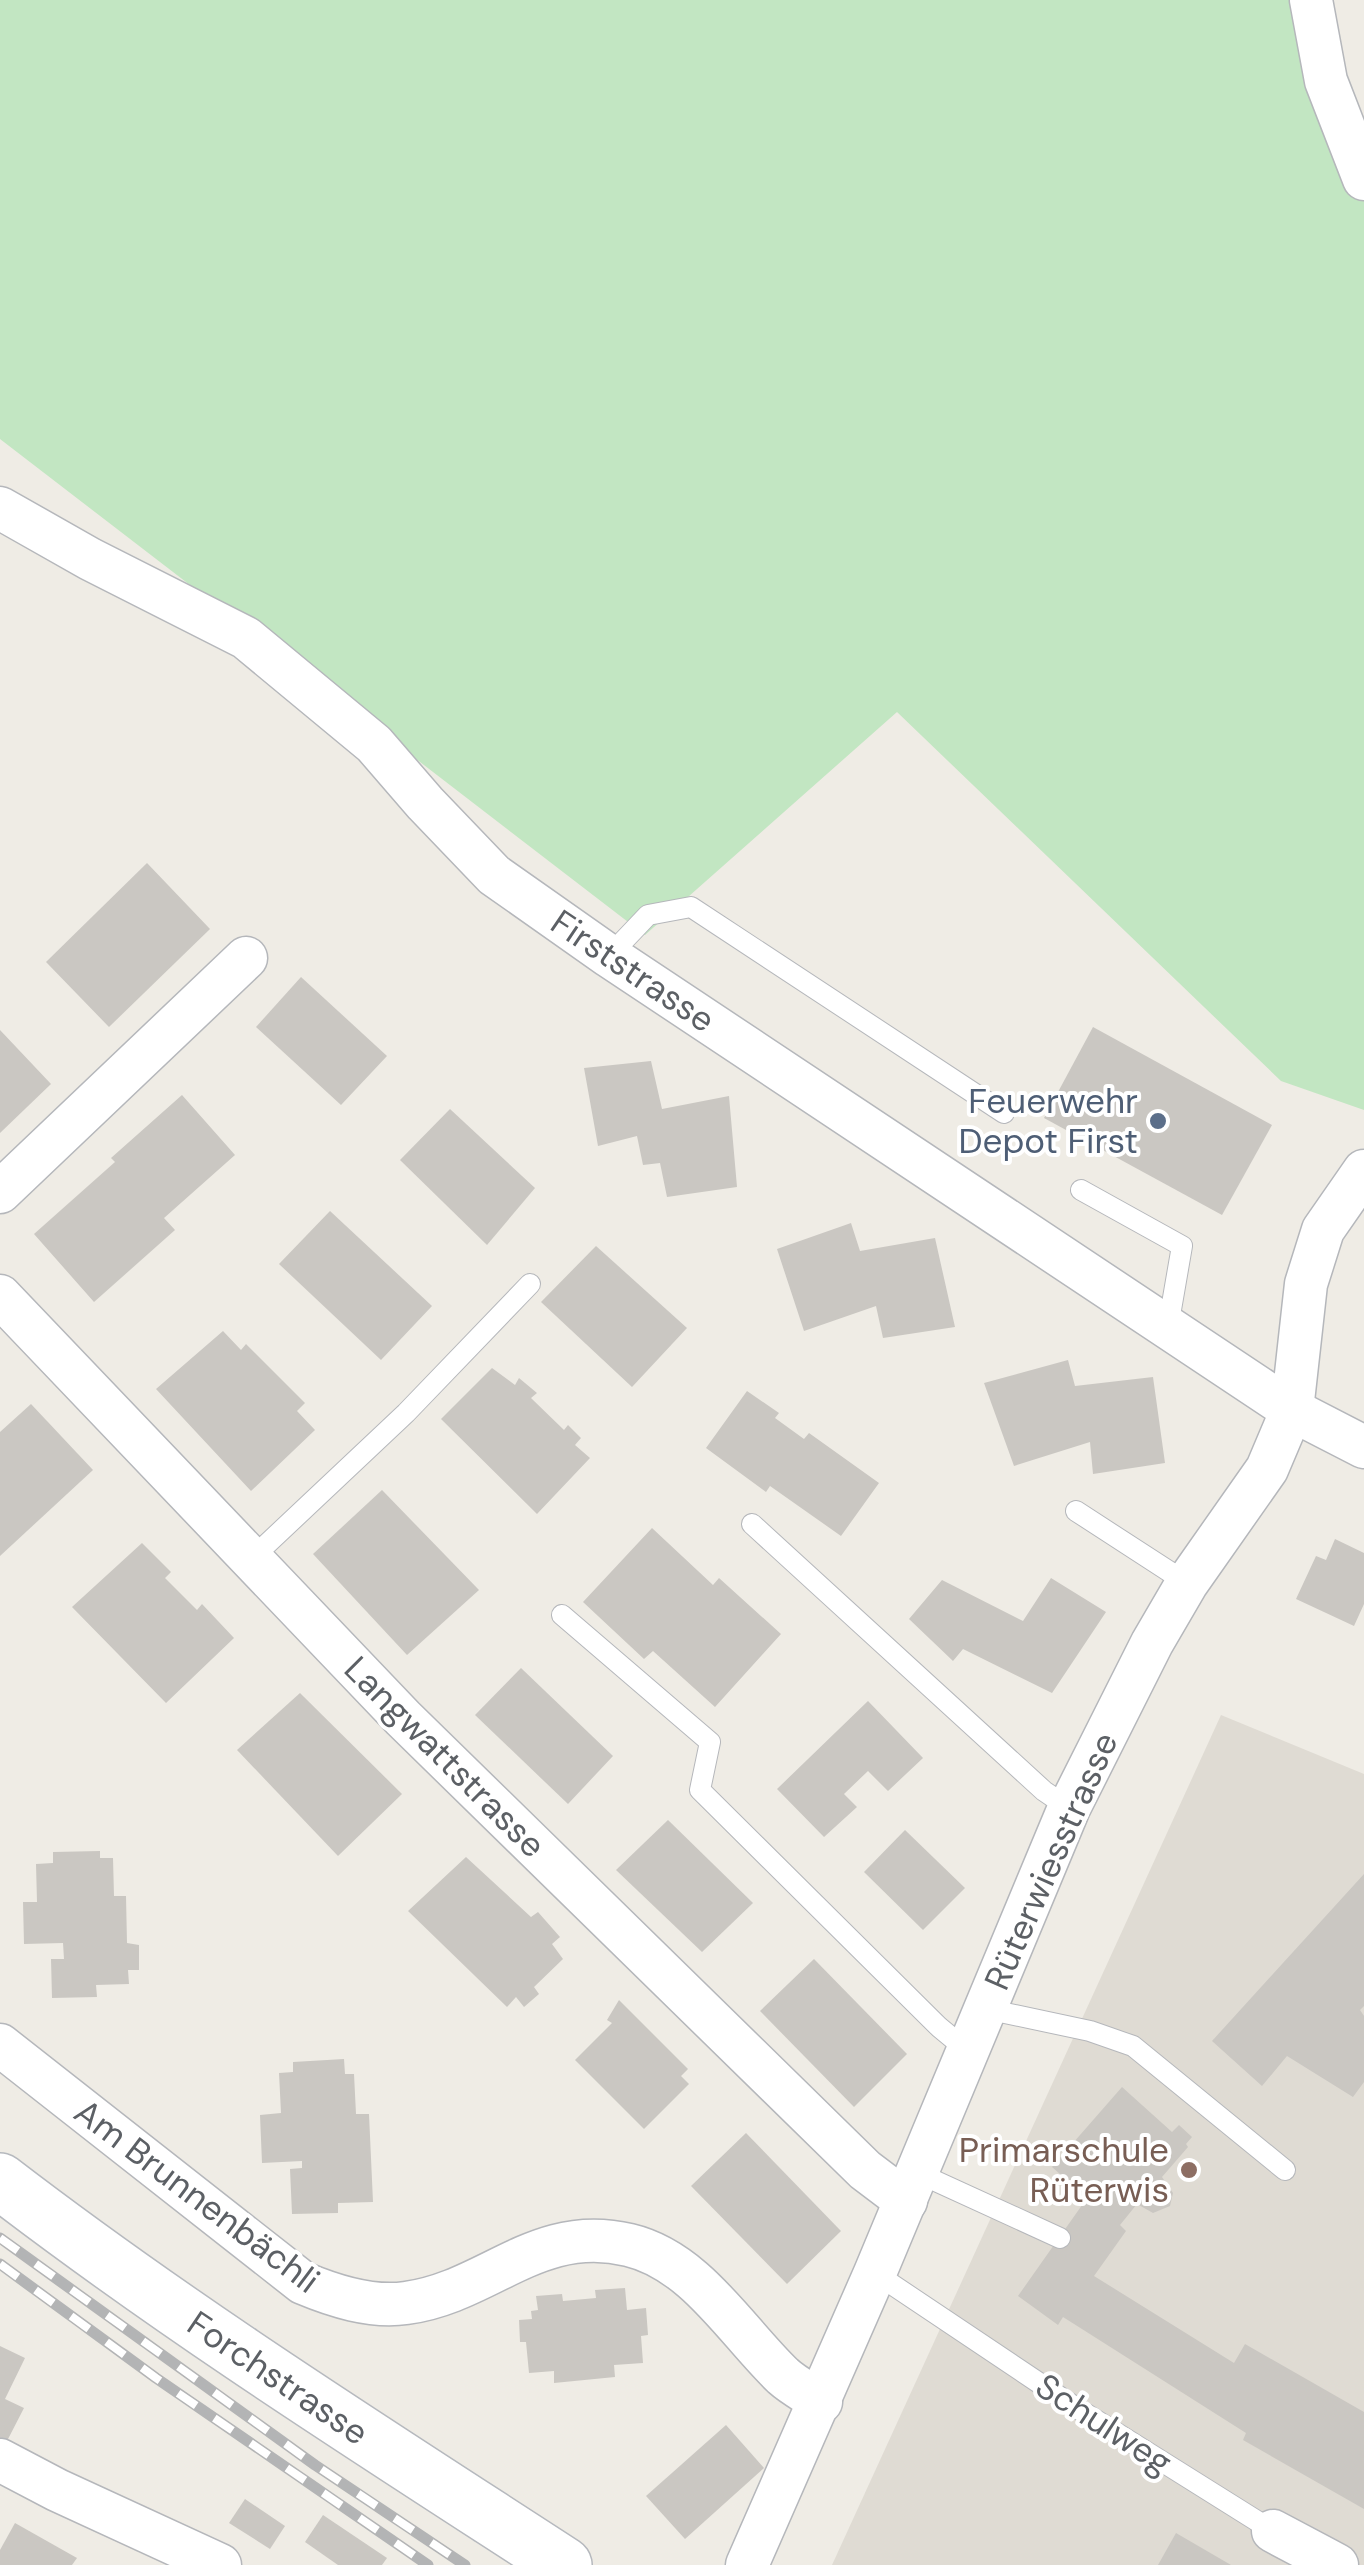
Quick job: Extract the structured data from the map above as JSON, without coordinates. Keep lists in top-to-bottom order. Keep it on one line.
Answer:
{"streets":{"main road":["Forchstrasse"],"street":["Firststrasse","Langwattstrasse","Rüterwiesstrasse","Am Brunnenbächli","Schulweg"]},"crossings":[["Firststrasse","Rüterwiesstrasse"],["Langwattstrasse","Rüterwiesstrasse"],["Rüterwiesstrasse","Am Brunnenbächli"],["Rüterwiesstrasse","Schulweg"]],"places":["Feuerwehr Depot First","Primarschule Rüterwis"]}
